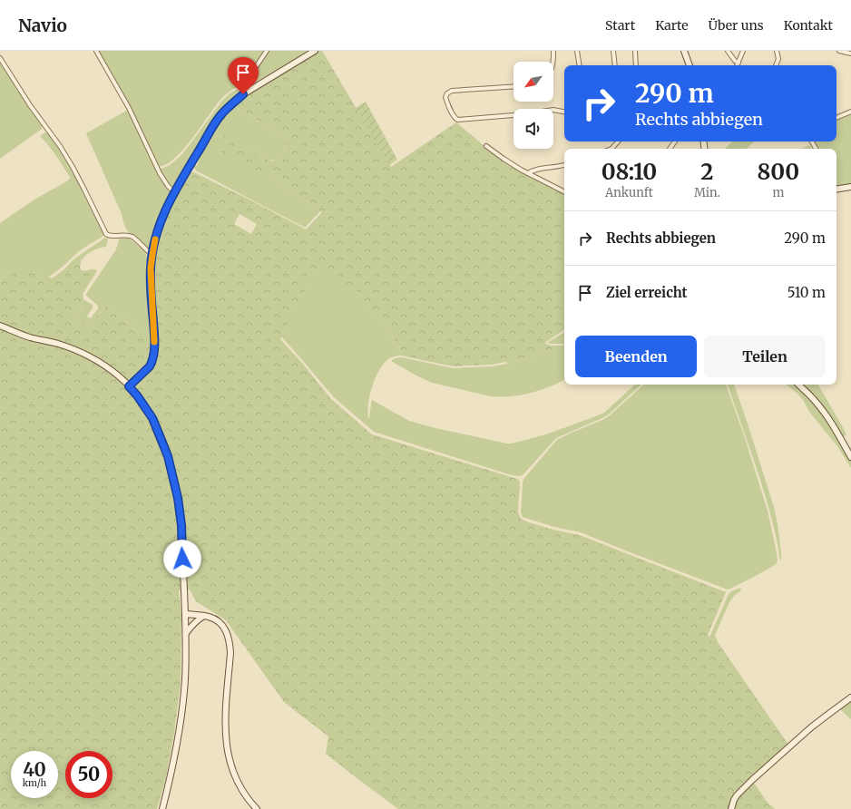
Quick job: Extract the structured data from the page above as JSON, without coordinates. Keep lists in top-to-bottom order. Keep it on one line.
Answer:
{"north":"bottom left","page":{"header":"Navio","nav":["Start","Karte","Über uns","Kontakt"],"turn":["290 m","Rechts abbiegen"],"eta":["08:10","Ankunft","2","Min.","800","m"],"list":[{"name":"Rechts abbiegen","value":"290 m"},{"name":"Ziel erreicht","value":"510 m"}],"buttons":["Beenden","Teilen"],"speed":"40 km/h","limit":"50"}}
